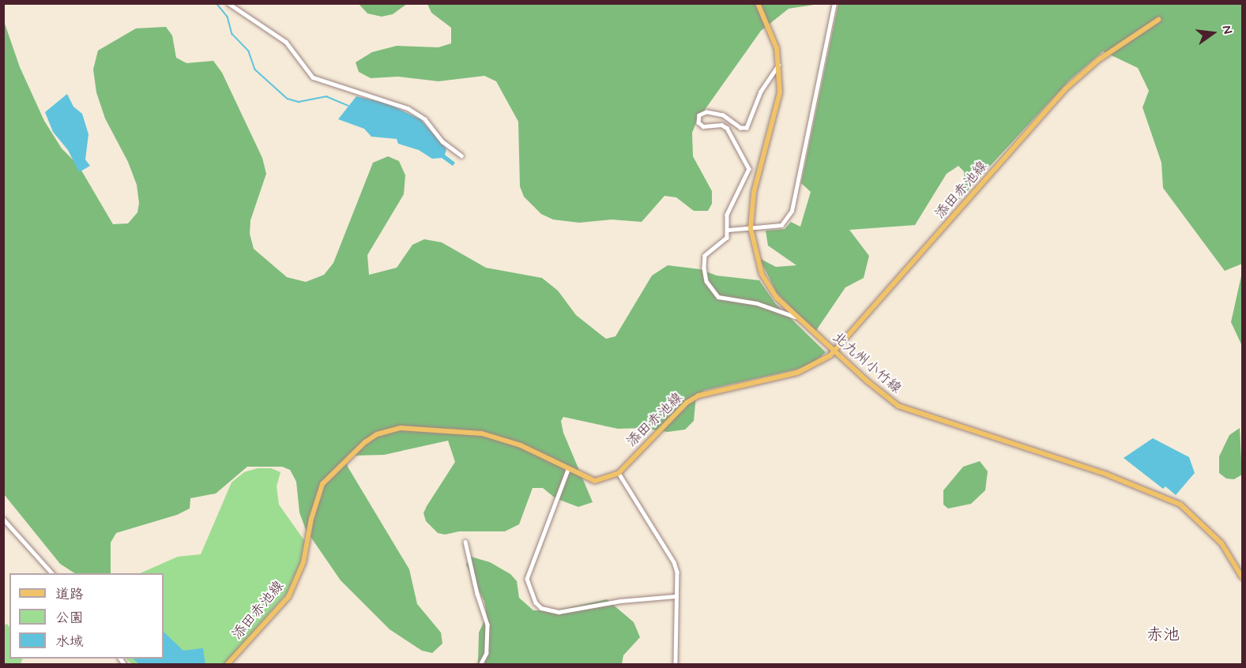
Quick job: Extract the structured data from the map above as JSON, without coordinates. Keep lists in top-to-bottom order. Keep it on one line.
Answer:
{"streets":{"main road":["添田赤池線","北九州小竹線"]},"crossings":[["添田赤池線","北九州小竹線"]],"districts":["赤池"],"legend":["道路","公園","水域"],"north":"right"}
